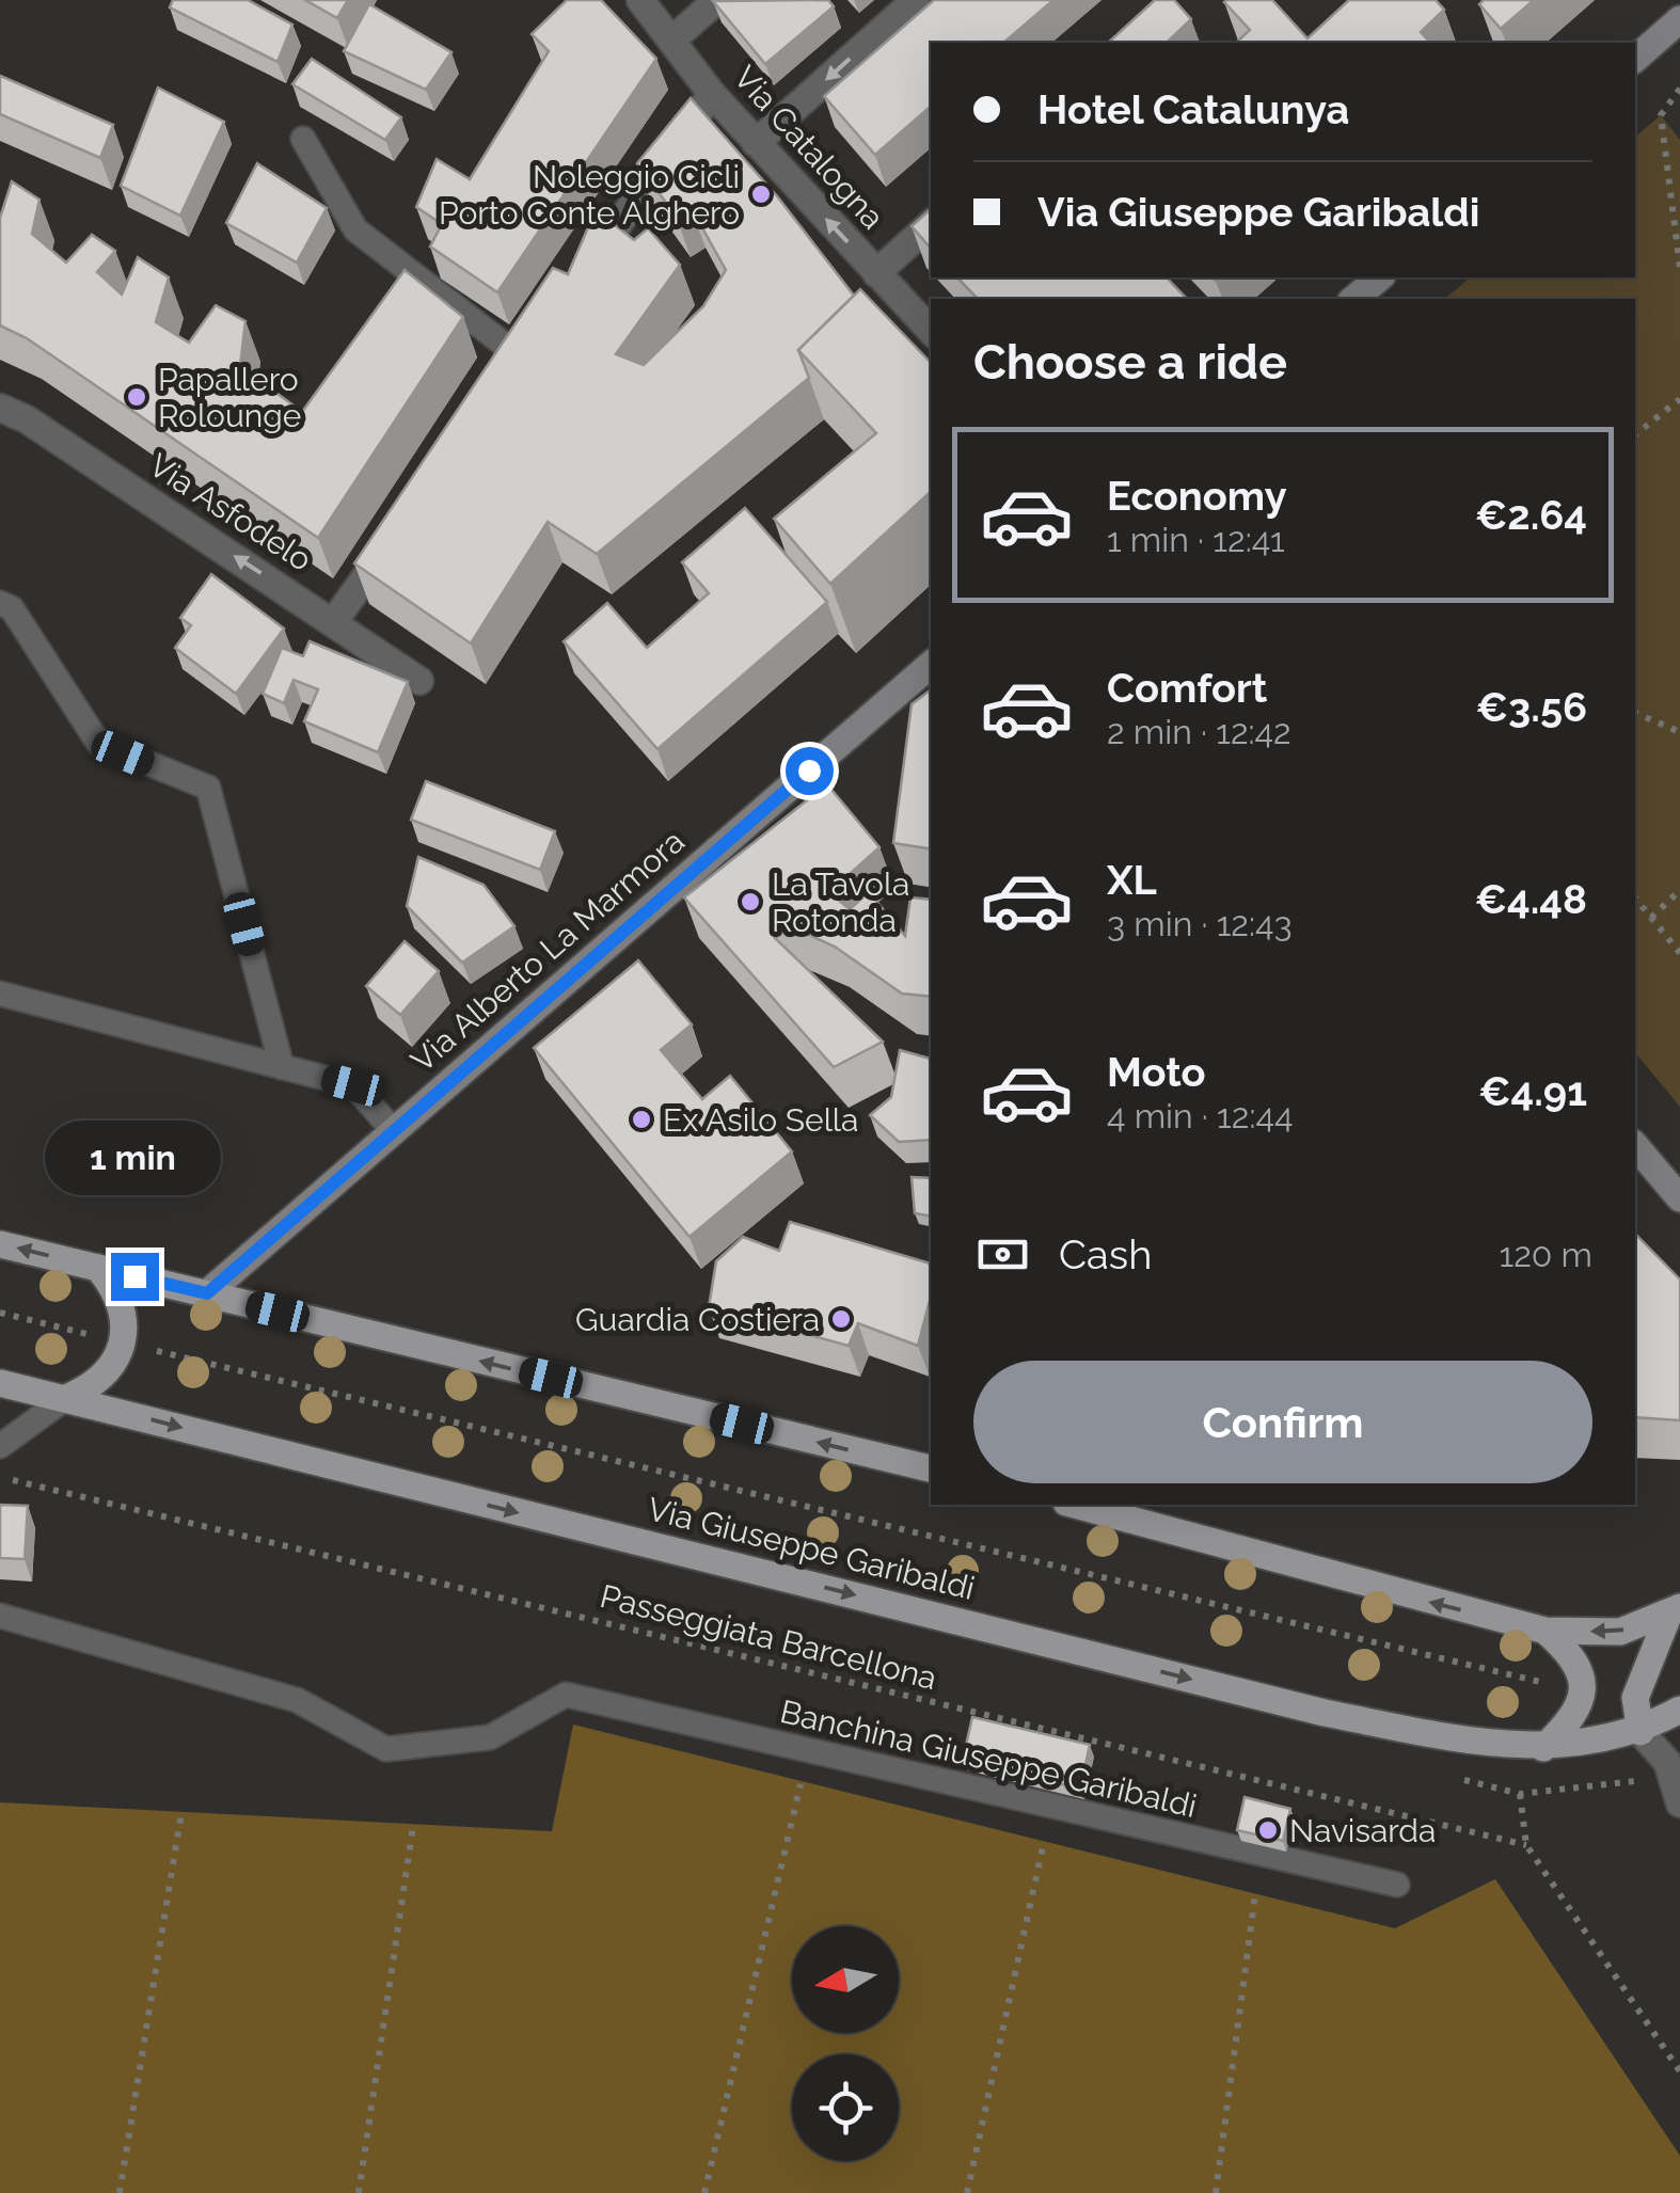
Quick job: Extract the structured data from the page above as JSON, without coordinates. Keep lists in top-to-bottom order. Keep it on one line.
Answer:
{"streets":{"main road":["Via Alberto La Marmora","Via Giuseppe Garibaldi"],"street":["Via Catalogna","Via Asfodelo"],"lane":["Banchina Giuseppe Garibaldi"],"path":["Passeggiata Barcellona"]},"one_way":["Via Catalogna","Via Asfodelo"],"places":["Noleggio Cicli Porto Conte Alghero","Papallero Rolounge","La Tavola Rotonda","Ex Asilo Sella","Guardia Costiera","Navisarda"],"north":"left","page":{"banner":["Hotel Catalunya","Via Giuseppe Garibaldi"],"heading":"Choose a ride","list":[{"name":"Economy","note":"1 min · 12:41","value":"€2.64"},{"name":"Comfort","note":"2 min · 12:42","value":"€3.56"},{"name":"XL","note":"3 min · 12:43","value":"€4.48"},{"name":"Moto","note":"4 min · 12:44","value":"€4.91"}],"bubble":"1 min","pay":["Cash","120 m"],"buttons":"Confirm"}}
